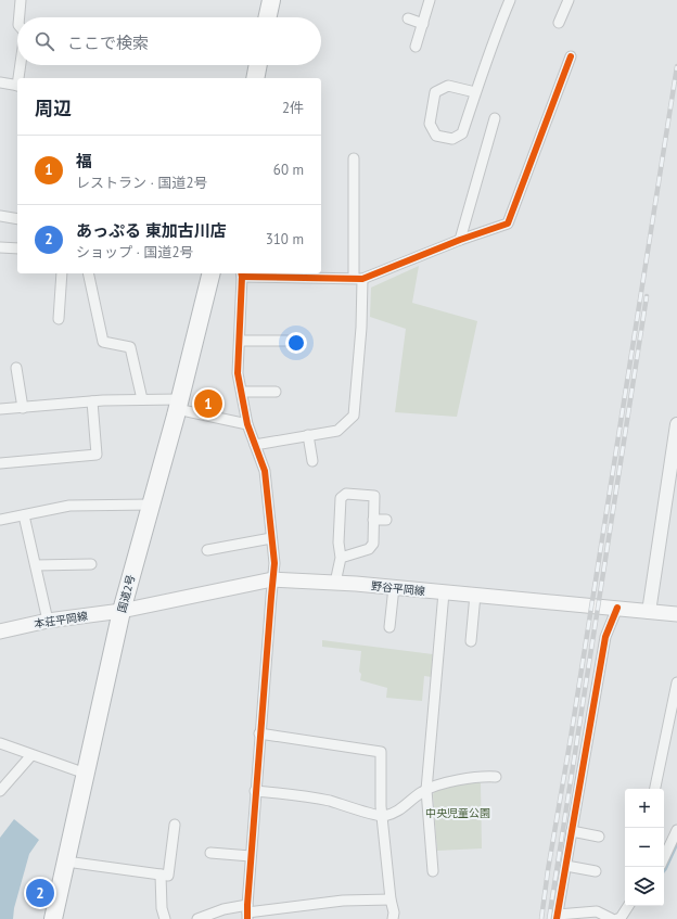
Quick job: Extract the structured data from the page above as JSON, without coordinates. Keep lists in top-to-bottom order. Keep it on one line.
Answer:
{"streets":{"highway":["国道2号"],"main road":["野谷平岡線","本荘平岡線"]},"crossings":[["野谷平岡線","国道2号"],["野谷平岡線","本荘平岡線"],["国道2号","本荘平岡線"]],"parks":["中央児童公園"],"page":{"search":"ここで検索","heading":["周辺","2件"],"list":[{"mark":"1","name":"福","note":"レストラン · 国道2号","value":"60 m"},{"mark":"2","name":"あっぷる 東加古川店","note":"ショップ · 国道2号","value":"310 m"}],"pins":["1","2"],"map_buttons":["+","−"]}}
